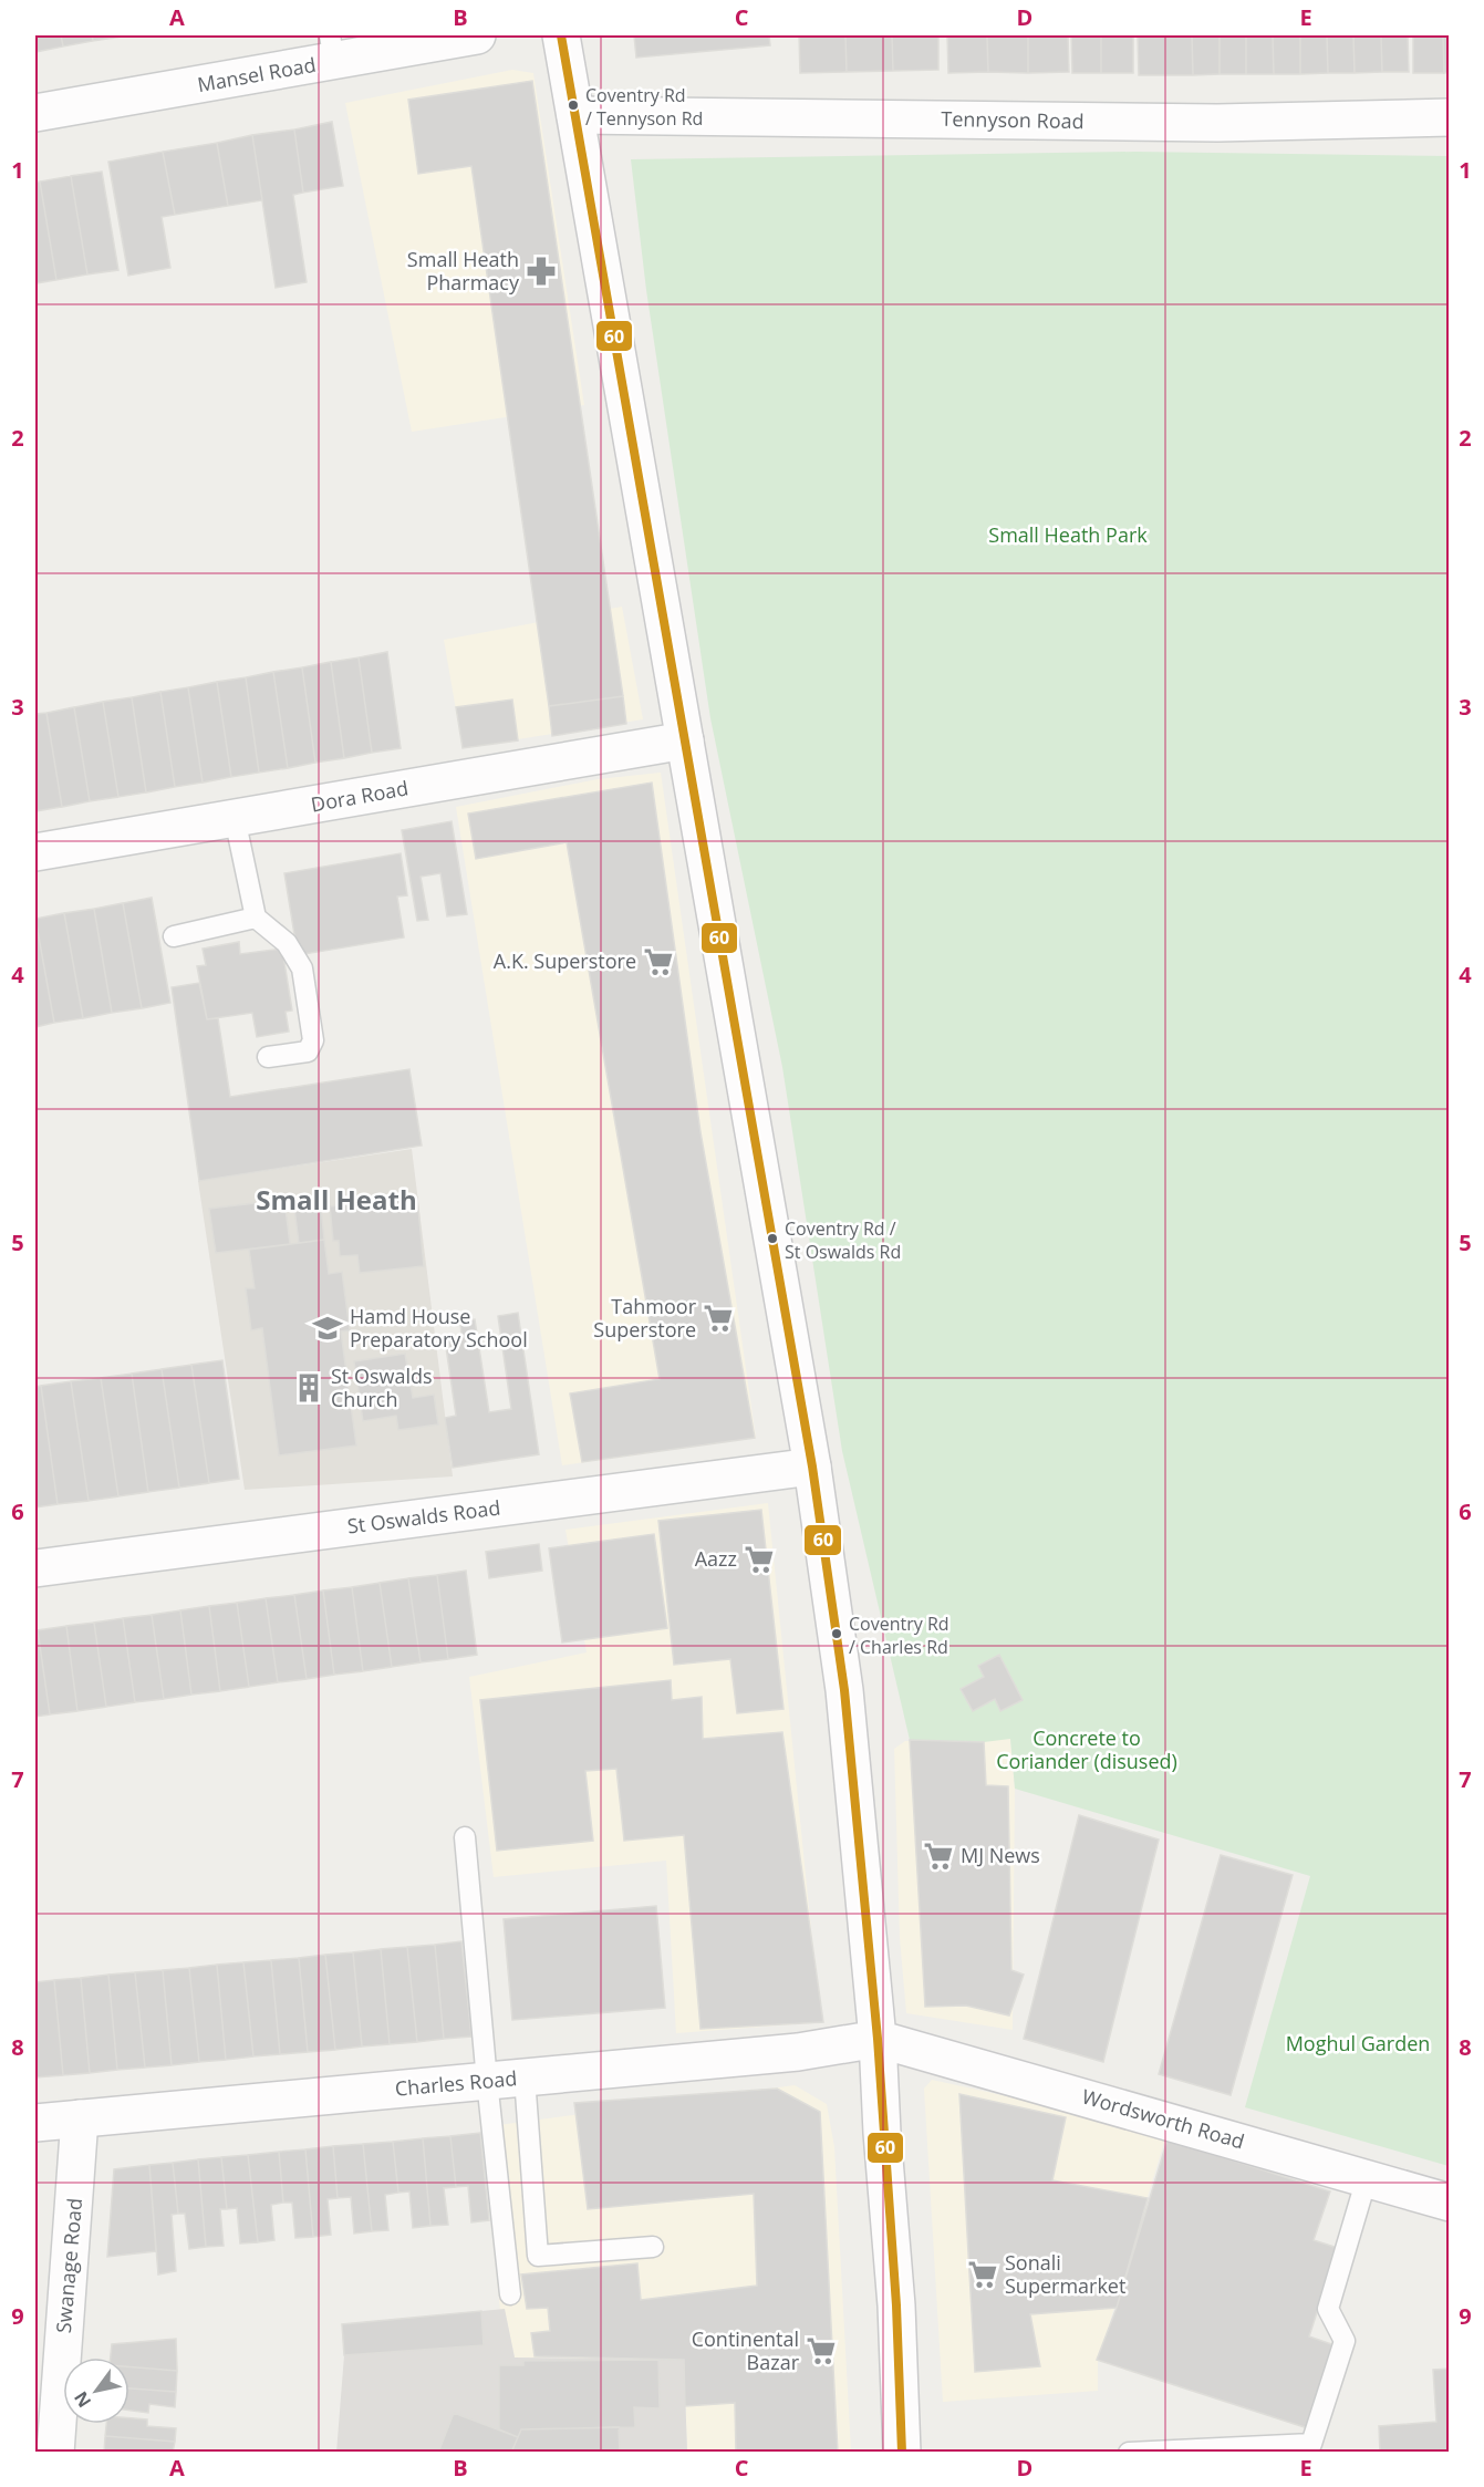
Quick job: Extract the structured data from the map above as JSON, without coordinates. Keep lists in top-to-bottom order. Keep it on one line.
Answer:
{"streets":{"street":["Mansel Road","Tennyson Road","Dora Road","St Oswalds Road","Charles Road","Wordsworth Road","Swanage Road"]},"crossings":[["Charles Road","Wordsworth Road"],["Charles Road","Swanage Road"]],"districts":["Small Heath"],"parks":["Small Heath Park","Concrete to Coriander (disused)","Moghul Garden"],"places":{"other":["Coventry Rd / Tennyson Rd","Coventry Rd / St Oswalds Rd","Coventry Rd / Charles Rd"],"pharmacy":["Small Heath Pharmacy"],"supermarket":["A.K. Superstore","Tahmoor Superstore","Aazz","MJ News","Sonali Supermarket","Continental Bazar"],"school or university":["Hamd House Preparatory School"],"building":["St Oswalds Church"]},"lines":["transit line 60"],"north":"bottom left","grid":{"columns":["A","B","C","D","E"],"rows":["1","2","3","4","5","6","7","8","9"]}}
